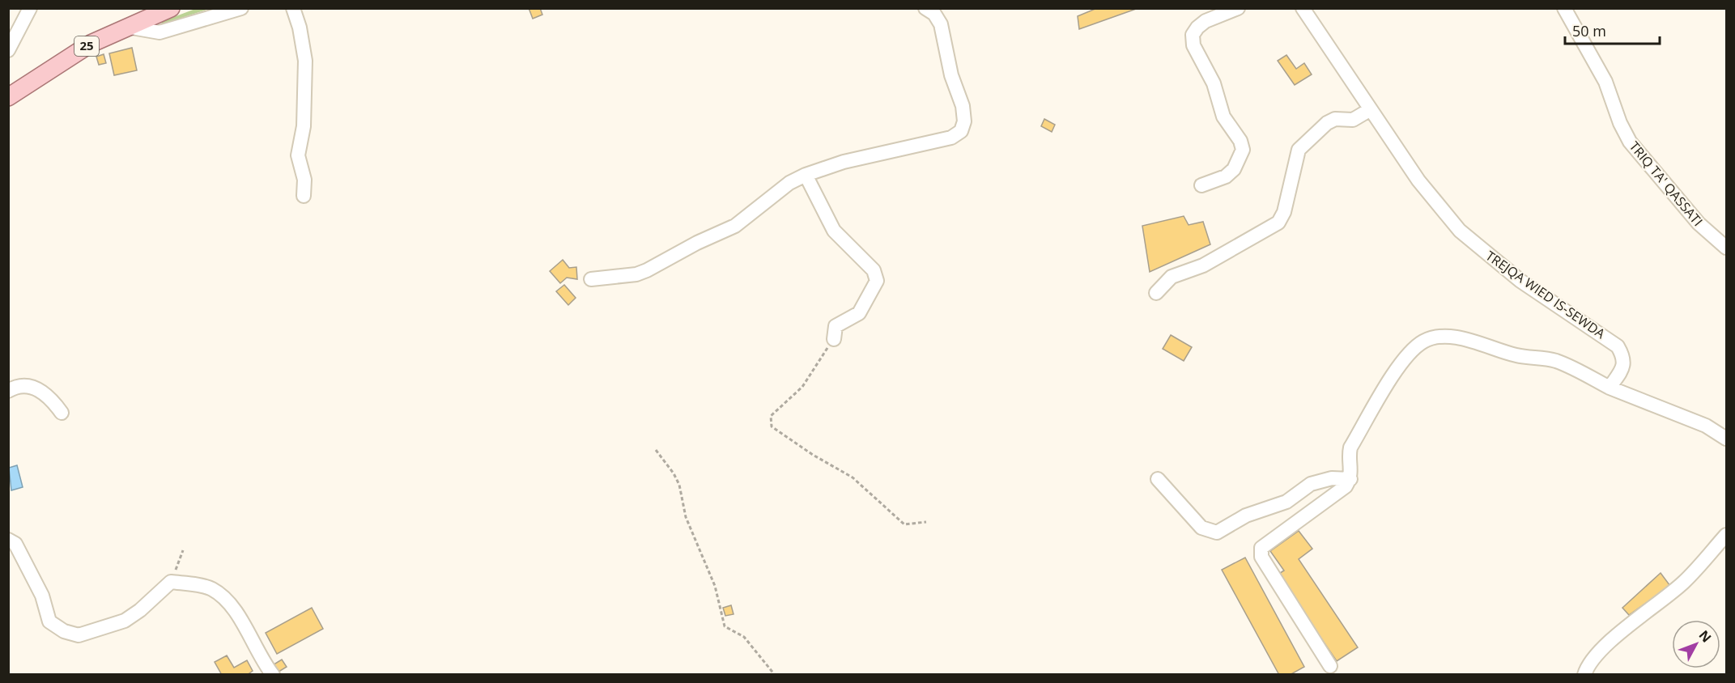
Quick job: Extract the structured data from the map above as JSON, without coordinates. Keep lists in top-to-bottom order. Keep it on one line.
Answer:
{"streets":{"main road":["25"],"street":["TRIQ TA' QASSATI","TREJQA WIED IS-SEWDA"]},"scale_bar":"50 m","north":"top right"}
